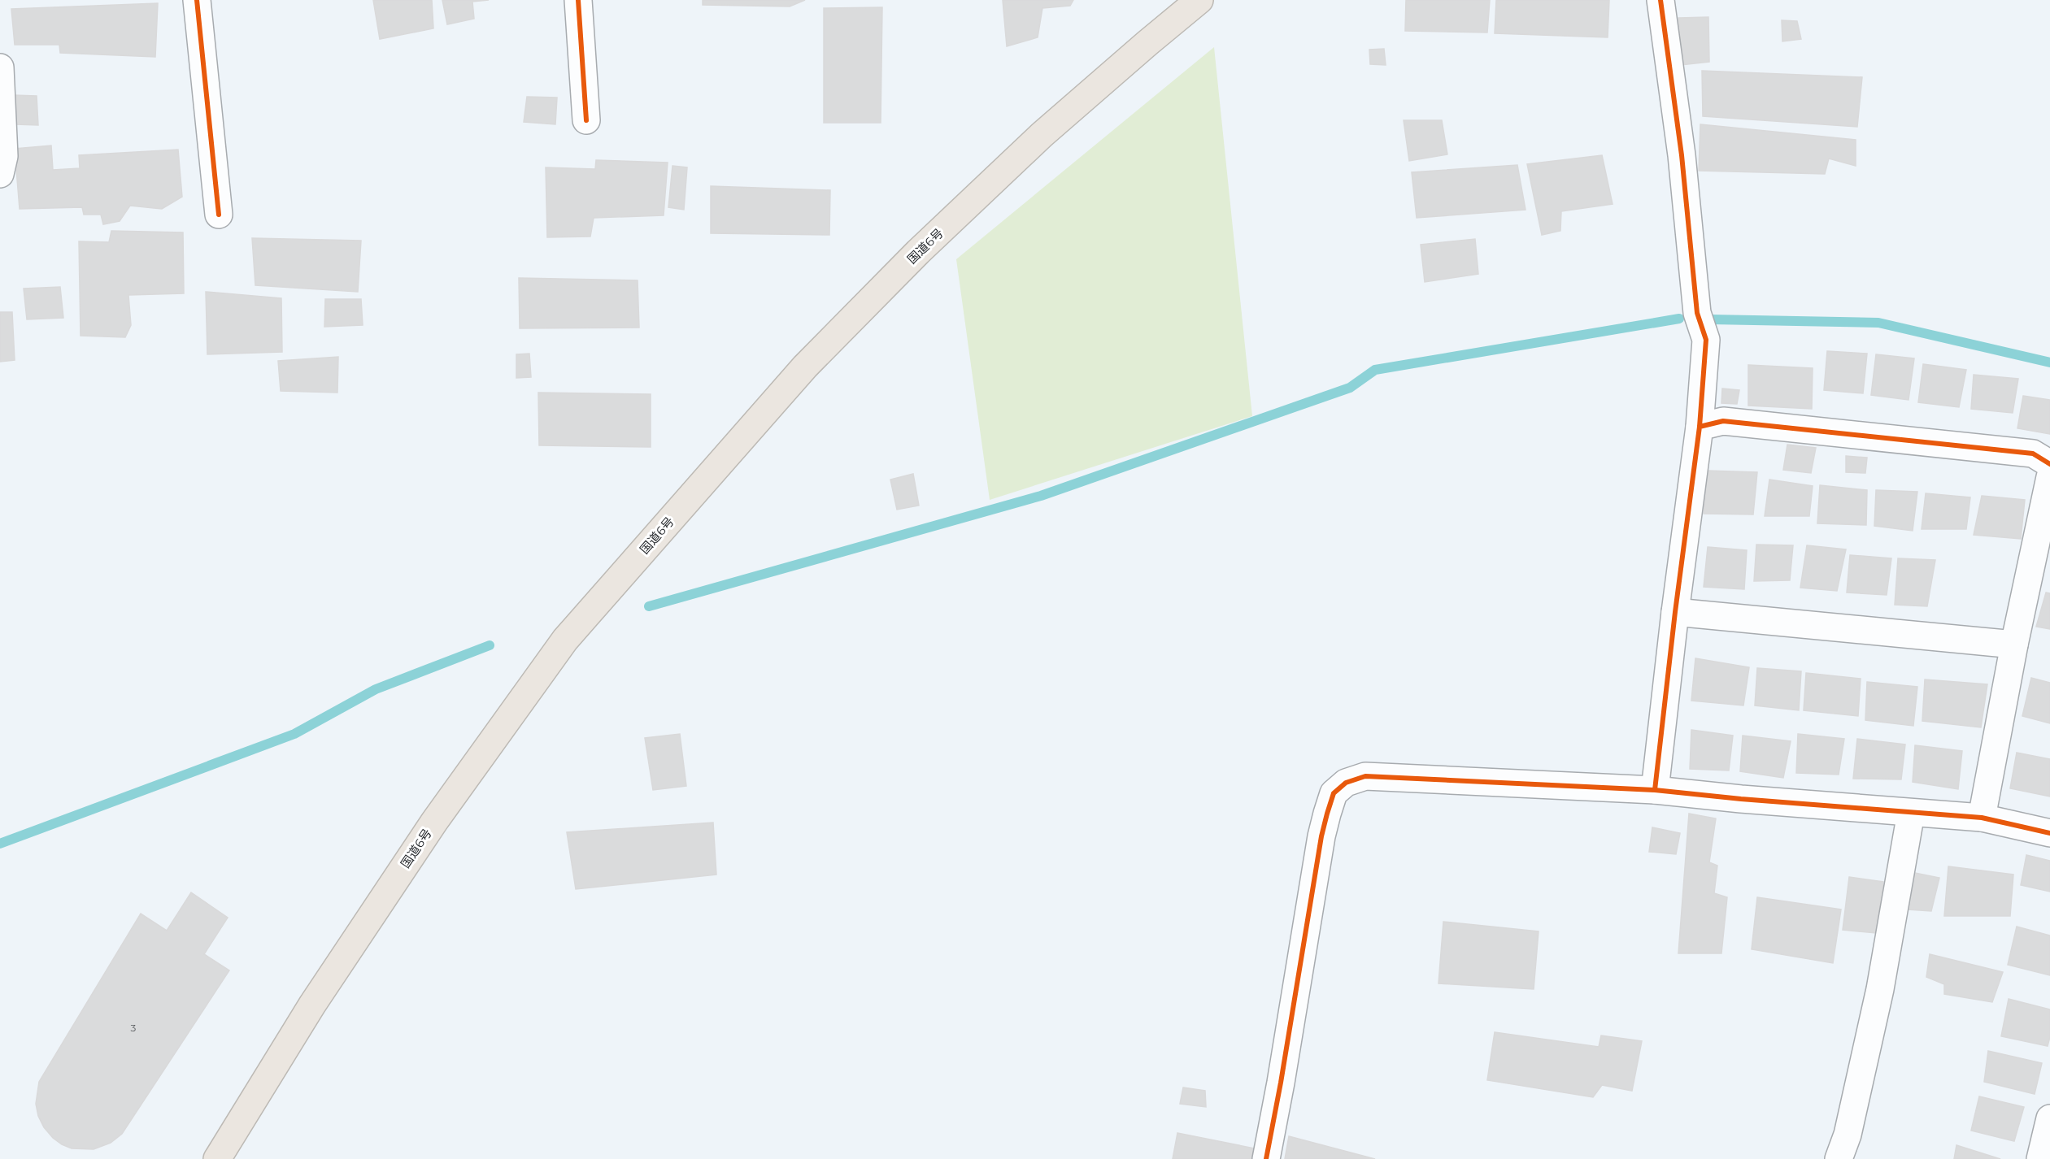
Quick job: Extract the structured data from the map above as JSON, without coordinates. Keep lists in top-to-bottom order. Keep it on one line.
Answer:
{"streets":{"highway":["国道6号"]},"house_numbers":["3"]}
